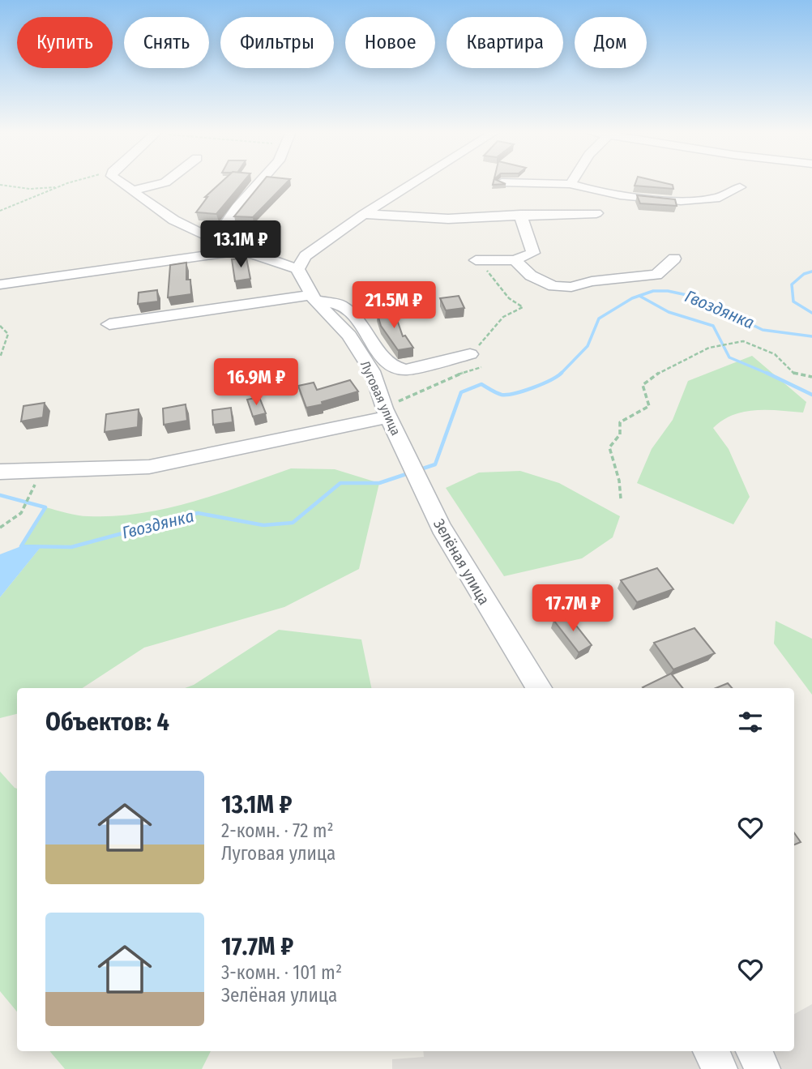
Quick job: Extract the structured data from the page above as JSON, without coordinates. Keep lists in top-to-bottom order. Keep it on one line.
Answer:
{"streets":{"street":["Луговая улица","Зелёная улица"]},"crossings":[["Луговая улица","Зелёная улица"]],"water":["Гвоздянка"],"page":{"chip":["Купить","Снять","Фильтры","Новое","Квартира","Дом"],"price":["13.1M ₽","21.5M ₽","16.9M ₽","17.7M ₽"],"heading":"Объектов: 4","list":[{"name":"13.1M ₽","note":"2-комн. · 72 m² · Луговая улица"},{"name":"17.7M ₽","note":"3-комн. · 101 m² · Зелёная улица"}]}}
